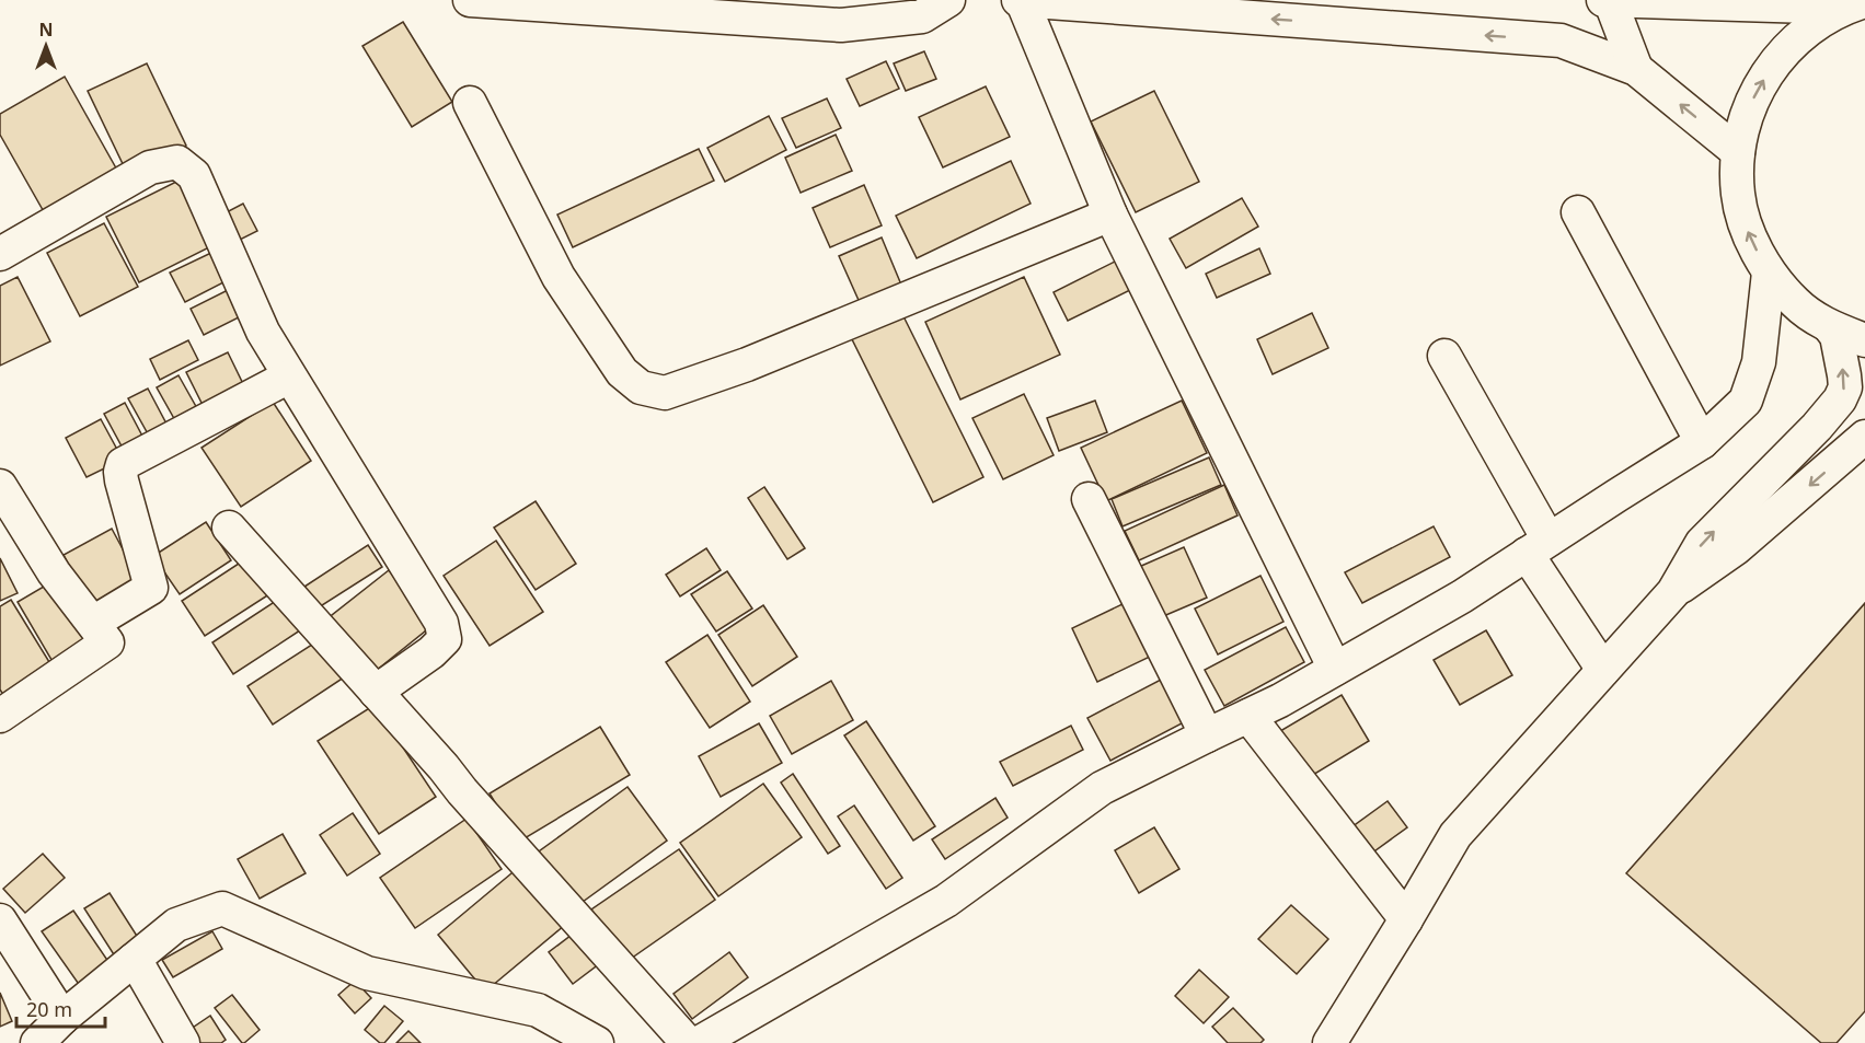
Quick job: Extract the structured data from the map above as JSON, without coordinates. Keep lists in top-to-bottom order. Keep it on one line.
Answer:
{"scale_bar":"20 m","north":"top"}
